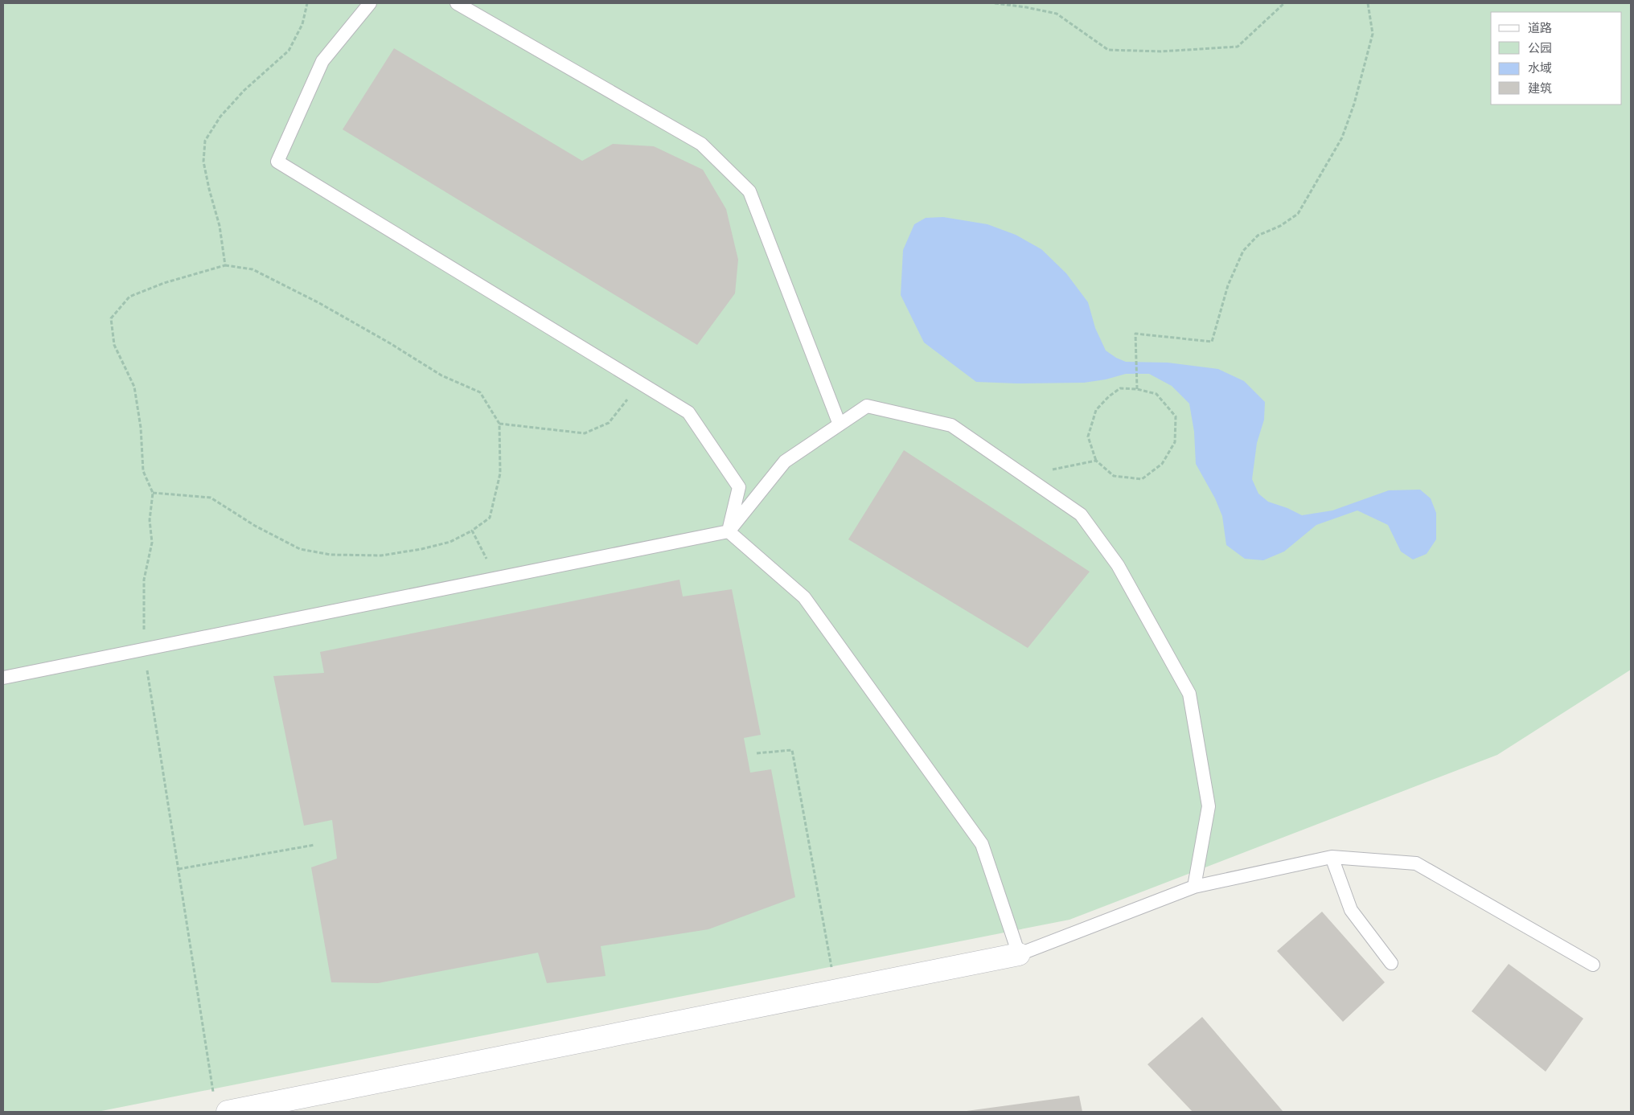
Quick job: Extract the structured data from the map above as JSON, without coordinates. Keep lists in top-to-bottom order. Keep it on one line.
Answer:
{"legend":["道路","公园","水域","建筑"]}
